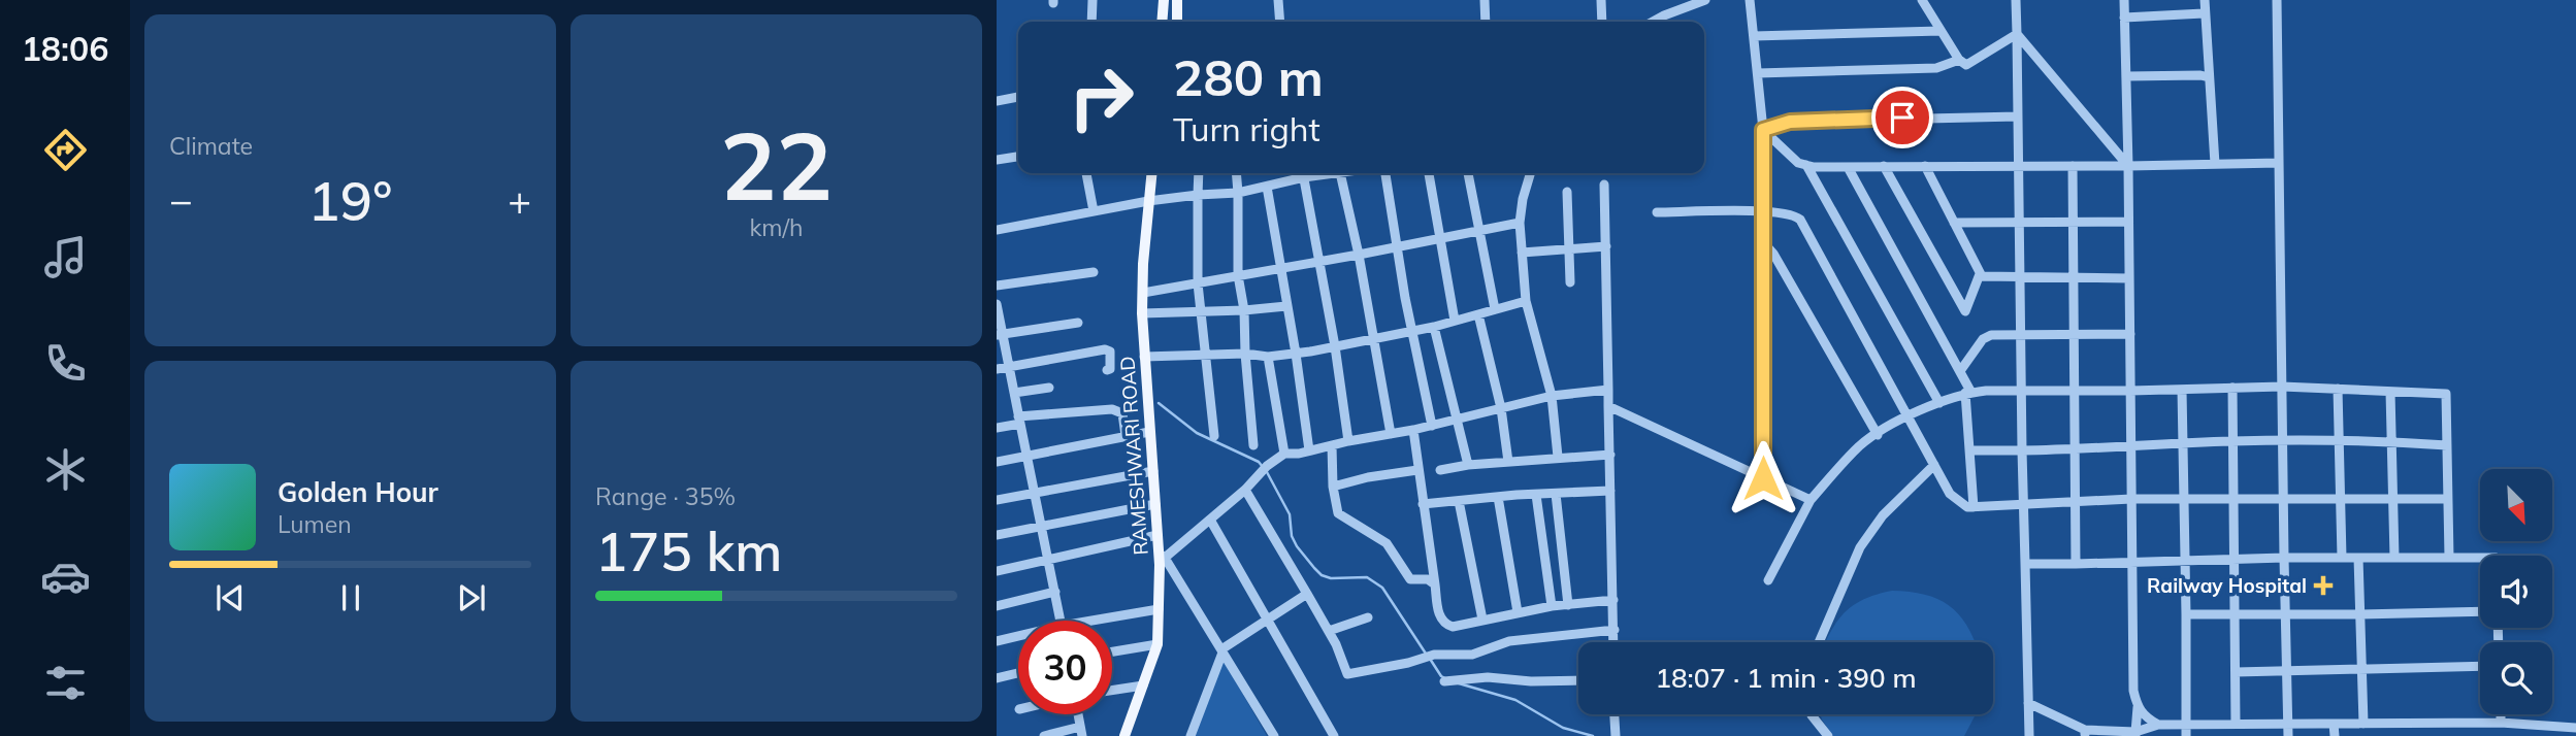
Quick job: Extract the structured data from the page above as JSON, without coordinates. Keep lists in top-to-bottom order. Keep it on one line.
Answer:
{"streets":{"main road":["RAMESHWARI ROAD"]},"places":{"health":["Railway Hospital"]},"north":"bottom right","page":{"tabs":"18:06","tile":["Climate",["22","km/h"],["Range · 35%","175 km"]],"turn":["280 m","Turn right"],"heat":["−","19°","+"],"song":["Golden Hour","Lumen"],"limit":"30","trip":"18:07 · 1 min · 390 m"}}
